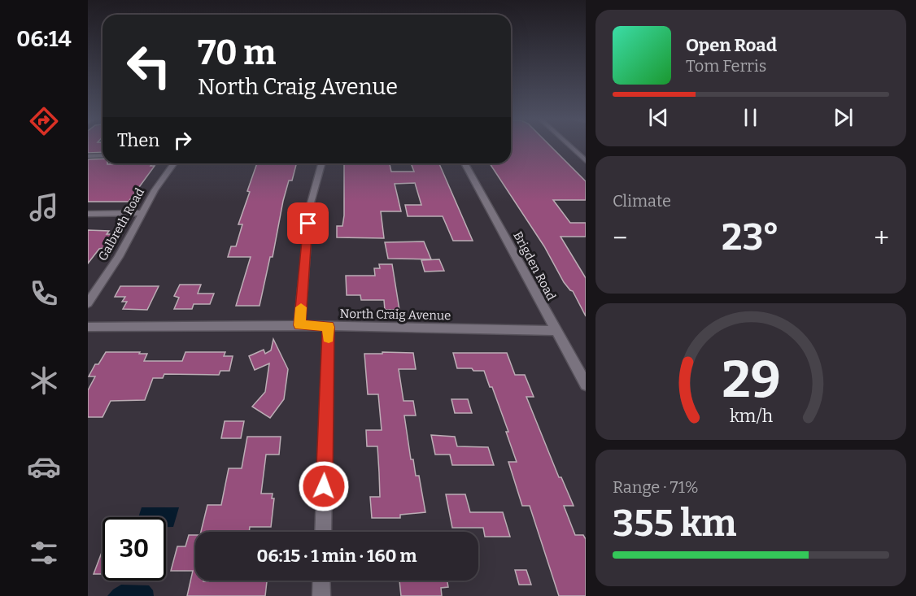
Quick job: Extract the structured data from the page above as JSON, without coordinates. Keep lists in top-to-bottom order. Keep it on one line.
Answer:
{"streets":{"street":["Galbreth Road","Brigden Road","North Craig Avenue"]},"crossings":[["Brigden Road","North Craig Avenue"]],"page":{"tabs":"06:14","turn":["70 m","North Craig Avenue"],"song":["Open Road","Tom Ferris"],"then":"Then","tile":["Climate",["Range · 71%","355 km"]],"heat":["−","23°","+"],"limit":"30","trip":"06:15 · 1 min · 160 m","gauge":["29","km/h"]}}
